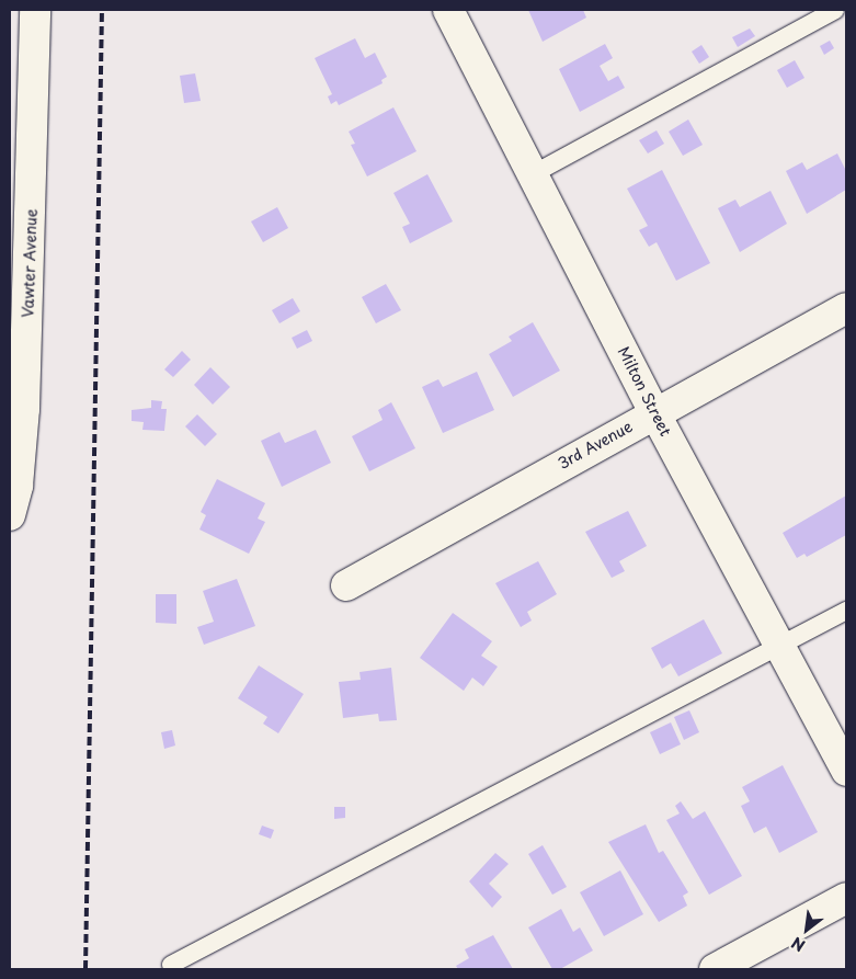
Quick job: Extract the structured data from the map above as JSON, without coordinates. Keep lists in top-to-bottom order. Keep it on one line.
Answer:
{"streets":{"street":["Vawter Avenue","Milton Street","3rd Avenue"]},"crossings":[["Milton Street","3rd Avenue"]],"north":"bottom left"}
